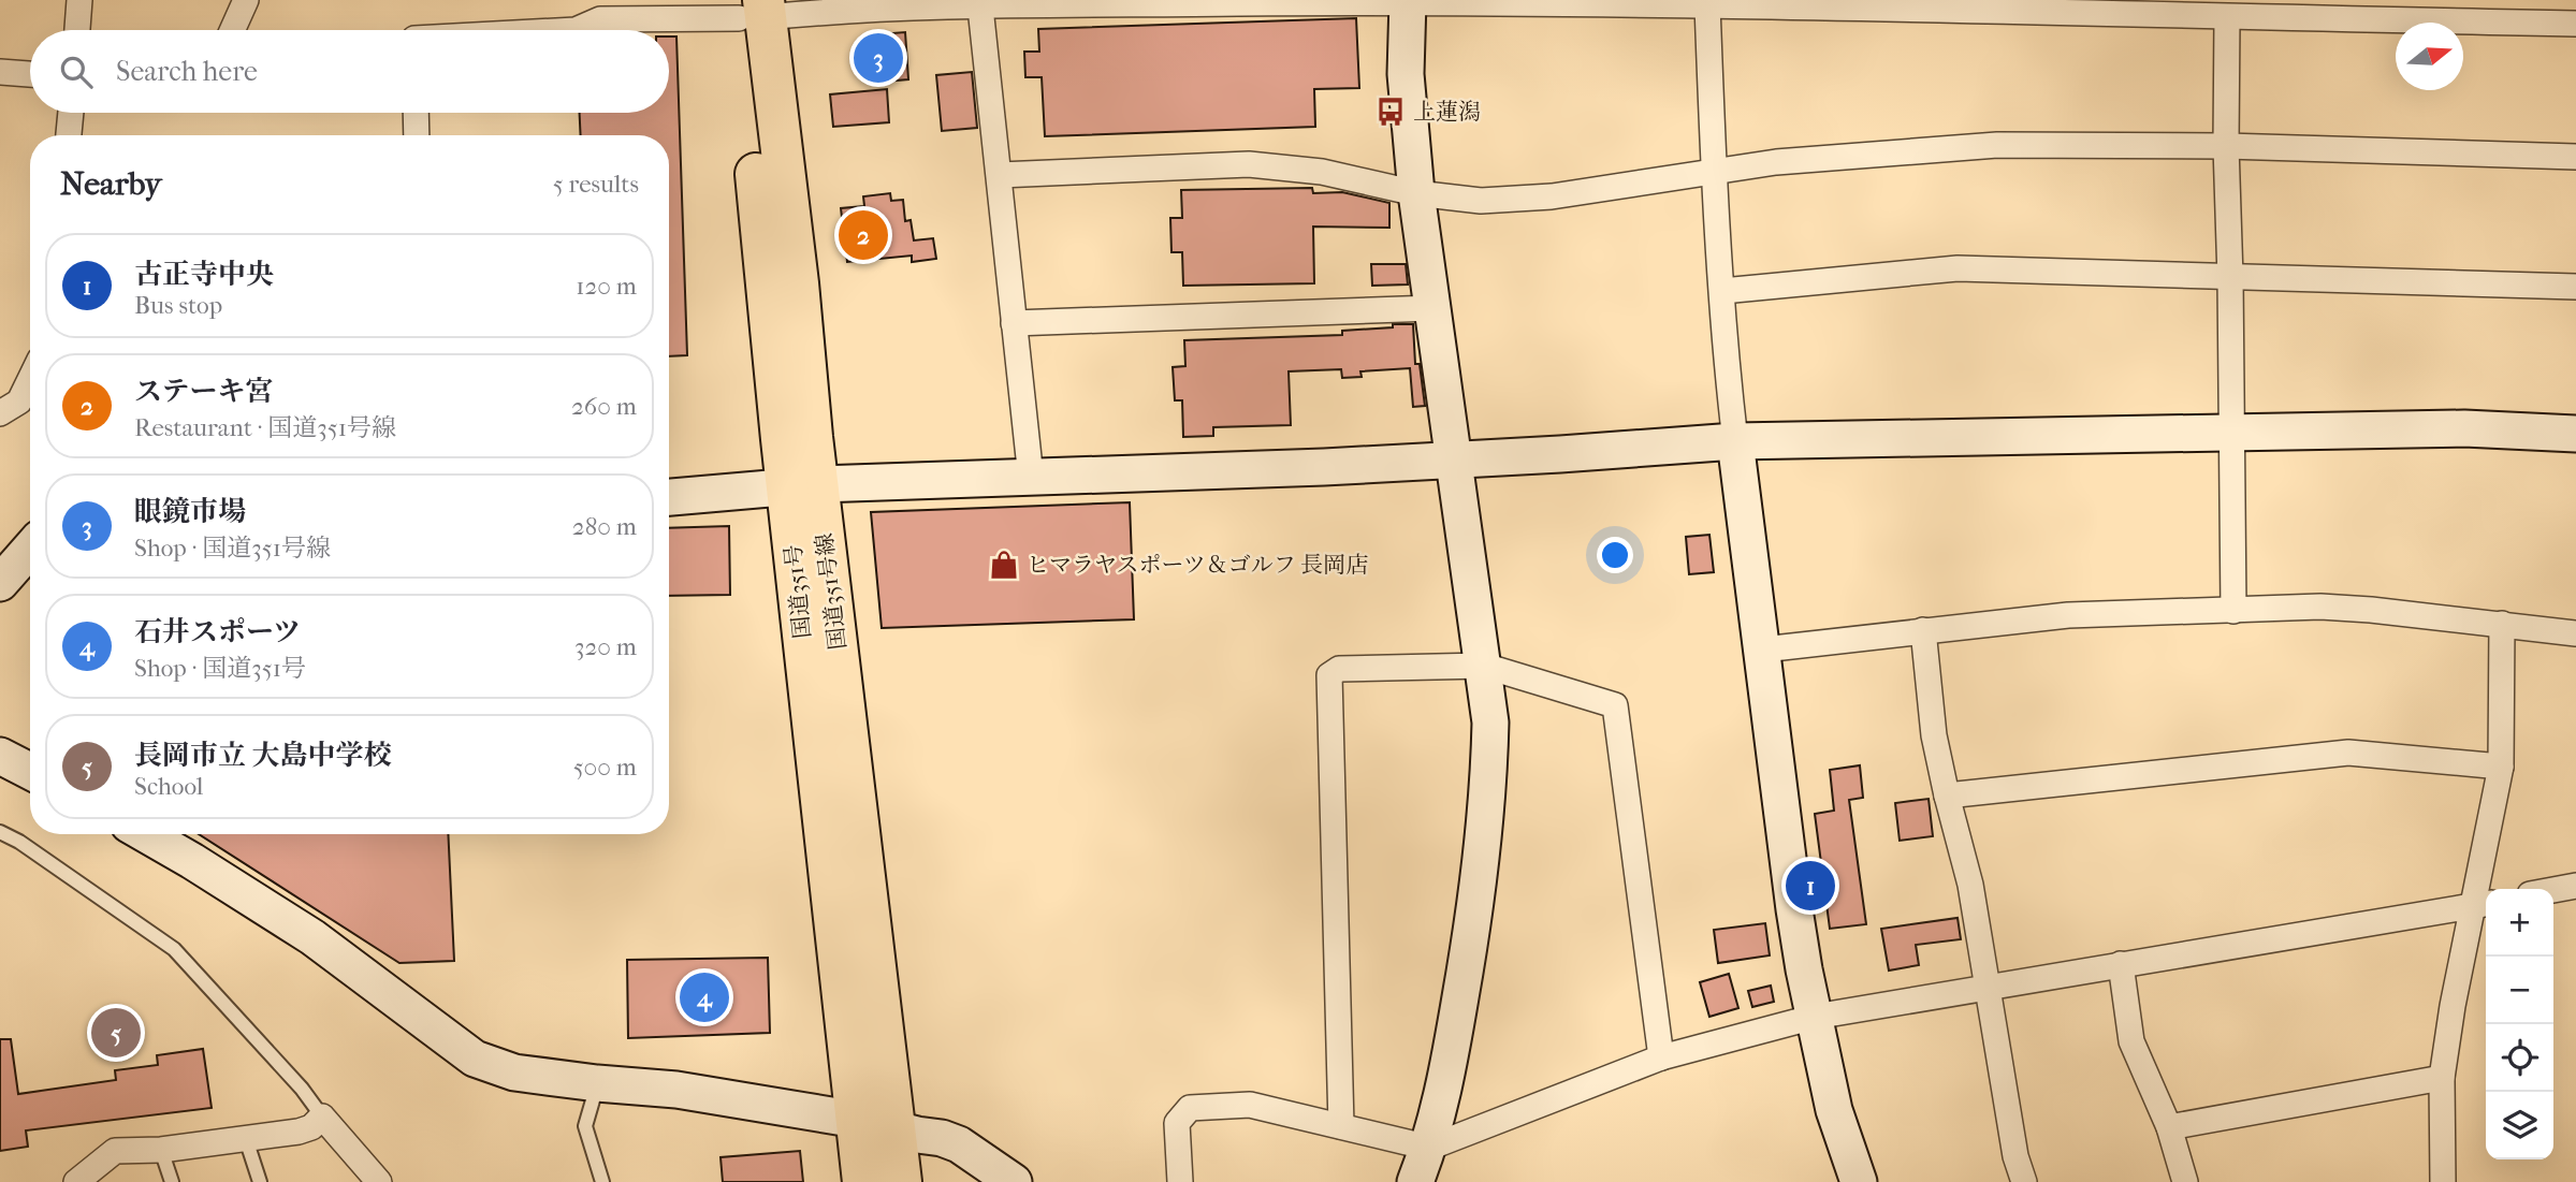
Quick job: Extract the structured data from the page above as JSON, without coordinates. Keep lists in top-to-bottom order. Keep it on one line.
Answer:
{"streets":{"highway":["国道351号"]},"places":{"bus stop":["上蓮潟"],"shop":["ヒマラヤスポーツ＆ゴルフ 長岡店"]},"north":"right","page":{"pins":["3","2","1","4","5"],"search":"Search here","heading":["Nearby","5 results"],"list":[{"mark":"1","name":"古正寺中央","note":"Bus stop","value":"120 m"},{"mark":"2","name":"ステーキ宮","note":"Restaurant · 国道351号線","value":"260 m"},{"mark":"3","name":"眼鏡市場","note":"Shop · 国道351号線","value":"280 m"},{"mark":"4","name":"石井スポーツ","note":"Shop · 国道351号","value":"320 m"},{"mark":"5","name":"長岡市立 大島中学校","note":"School","value":"500 m"}],"map_buttons":["+","−"]}}
